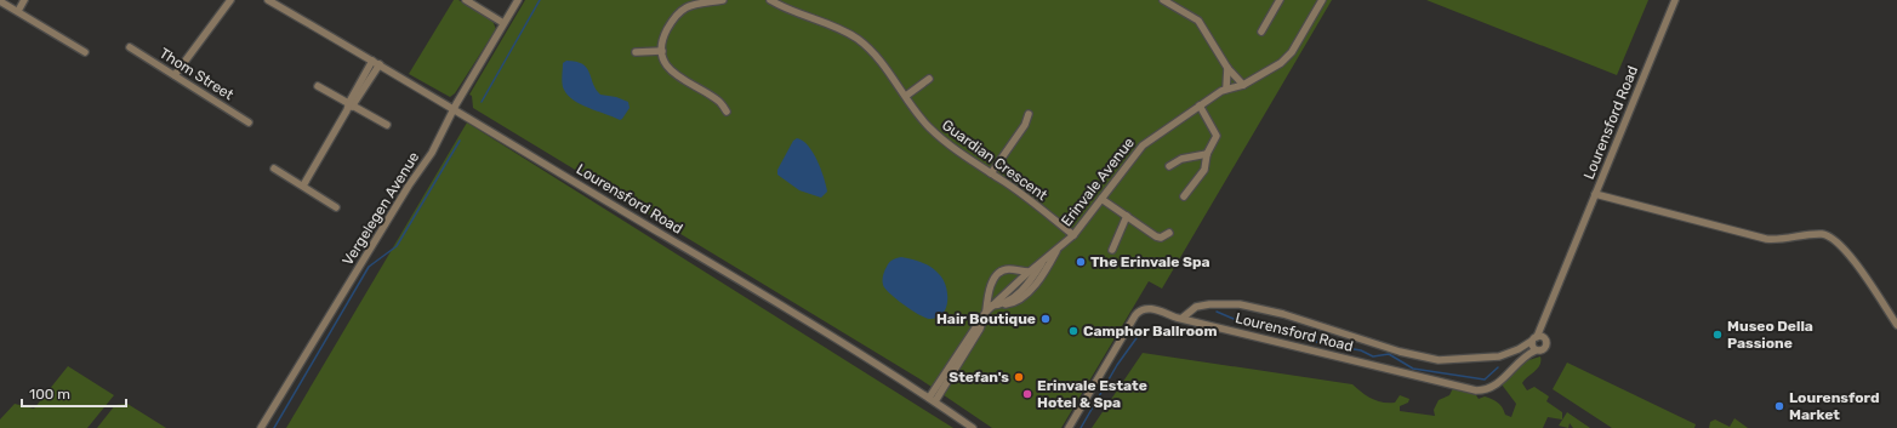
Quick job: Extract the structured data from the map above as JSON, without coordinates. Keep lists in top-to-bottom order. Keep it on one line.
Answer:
{"streets":{"street":["Thom Street","Lourensford Road","Guardian Crescent","Erinvale Avenue","Vergelegen Avenue"]},"crossings":[["Lourensford Road","Erinvale Avenue"],["Lourensford Road","Vergelegen Avenue"],["Guardian Crescent","Erinvale Avenue"]],"places":["The Erinvale Spa","Hair Boutique","Camphor Ballroom","Museo Della Passione","Stefan's","Erinvale Estate Hotel & Spa","Lourensford Market"],"scale_bar":"100 m"}
